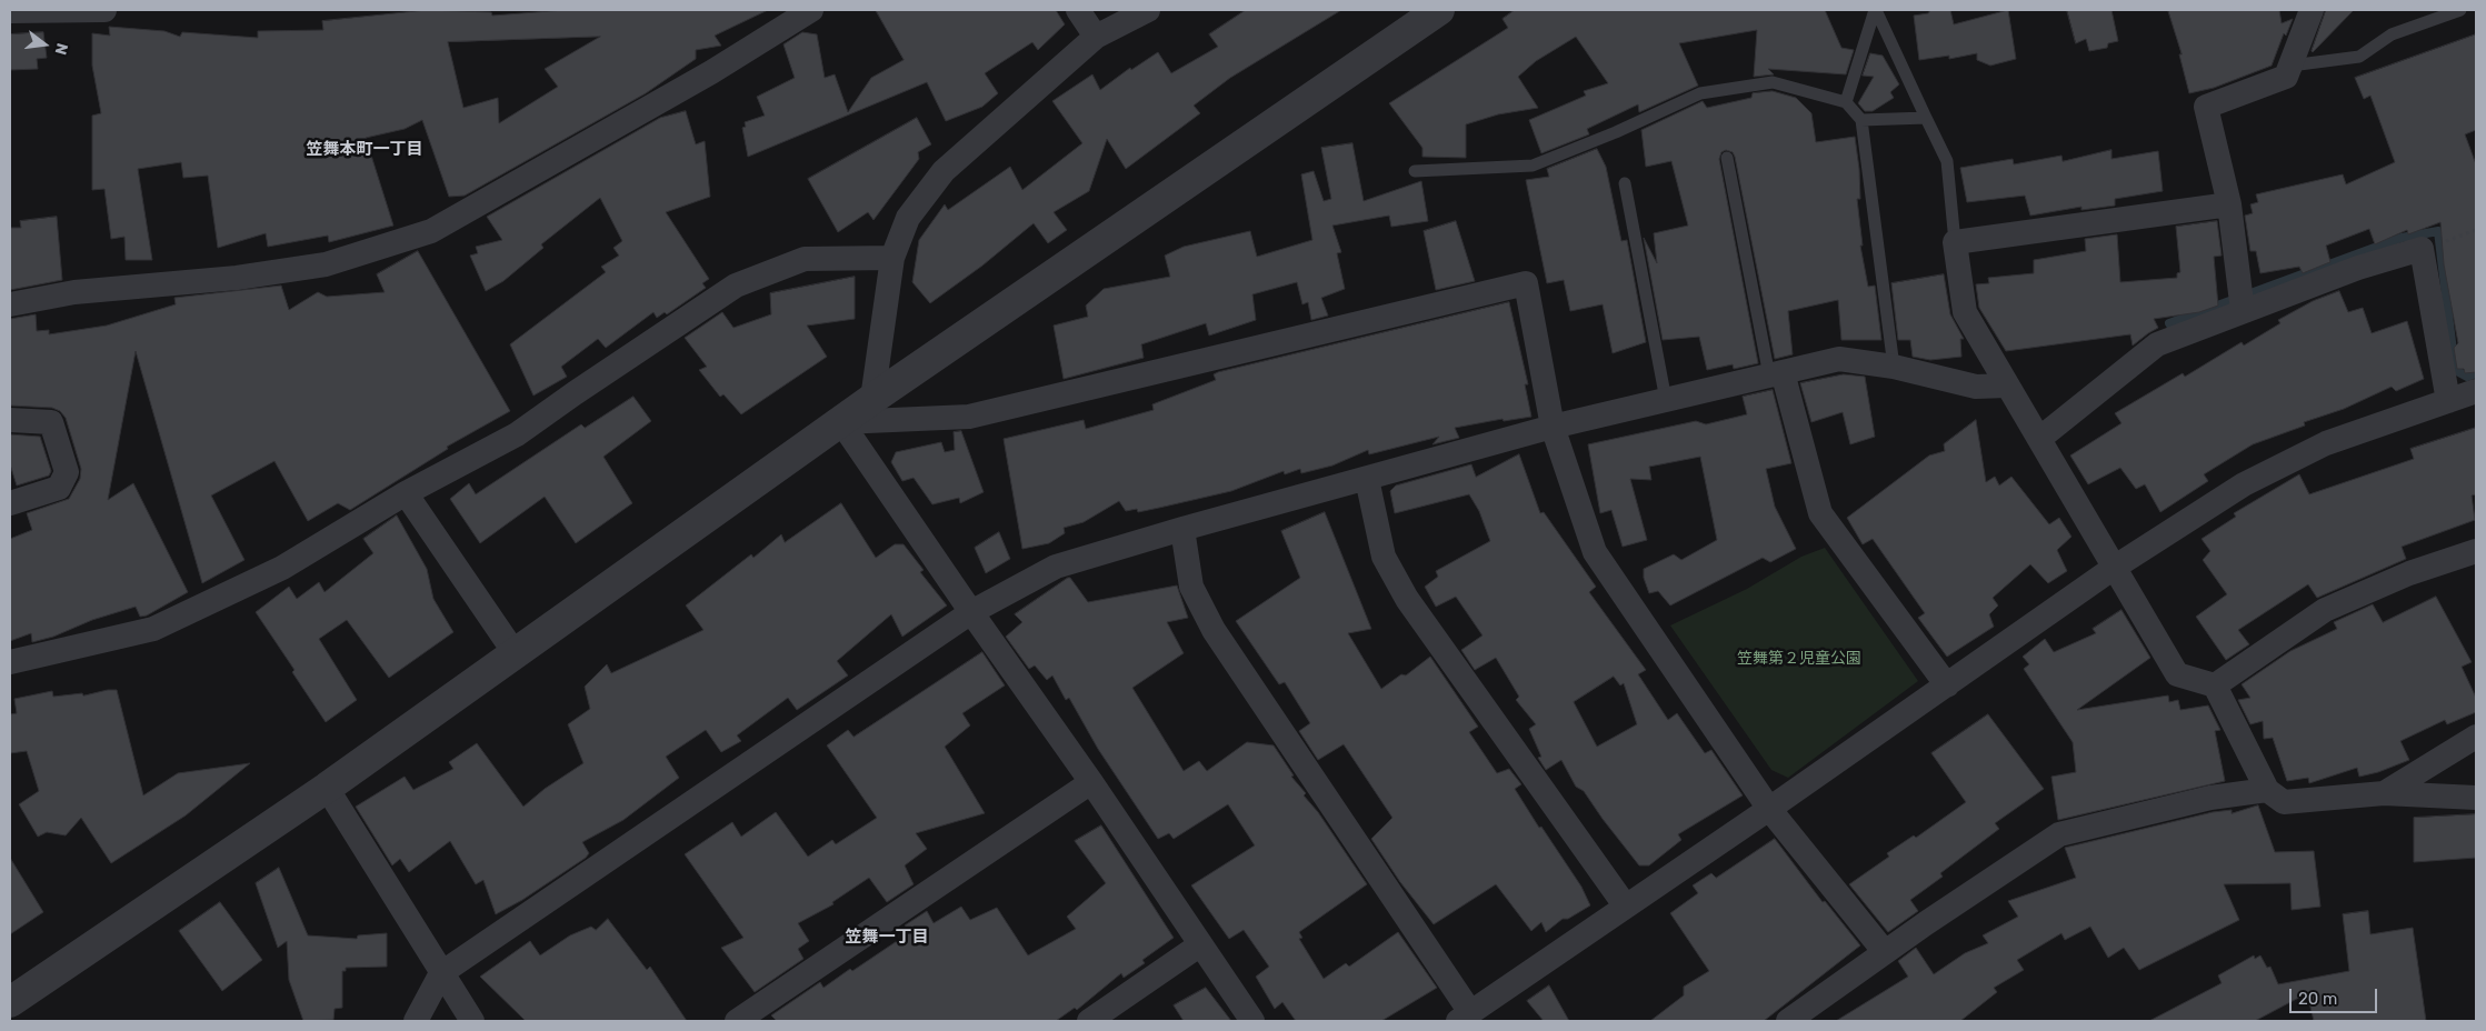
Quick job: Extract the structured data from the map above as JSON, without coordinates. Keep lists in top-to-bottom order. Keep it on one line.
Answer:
{"districts":["笠舞本町一丁目","笠舞一丁目"],"parks":["笠舞第２児童公園"],"scale_bar":"20 m","north":"right"}
